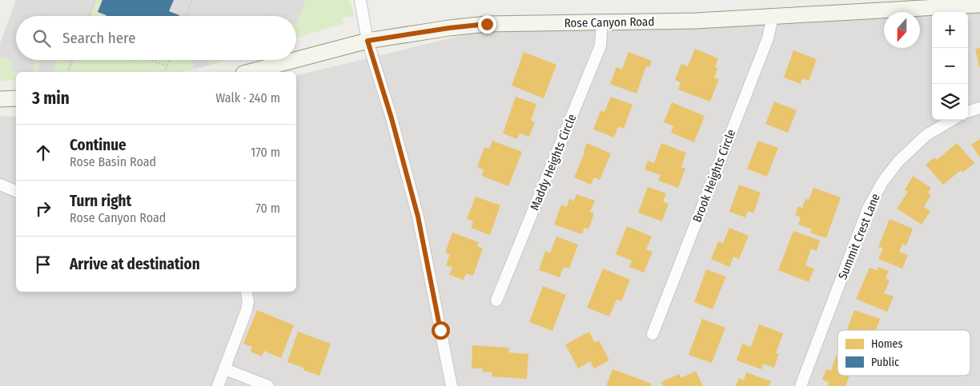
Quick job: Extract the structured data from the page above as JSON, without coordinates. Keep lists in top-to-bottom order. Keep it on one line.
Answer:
{"streets":{"street":["Rose Canyon Road","Maddy Heights Circle","Brook Heights Circle","Summit Crest Lane"]},"crossings":[["Rose Canyon Road","Maddy Heights Circle"],["Rose Canyon Road","Brook Heights Circle"]],"legend":["Homes","Public"],"north":"bottom","page":{"map_buttons":["+","−"],"search":"Search here","heading":["3 min","Walk · 240 m"],"list":[["Continue","Rose Basin Road","170 m"],["Turn right","Rose Canyon Road","70 m"],"Arrive at destination"]}}
